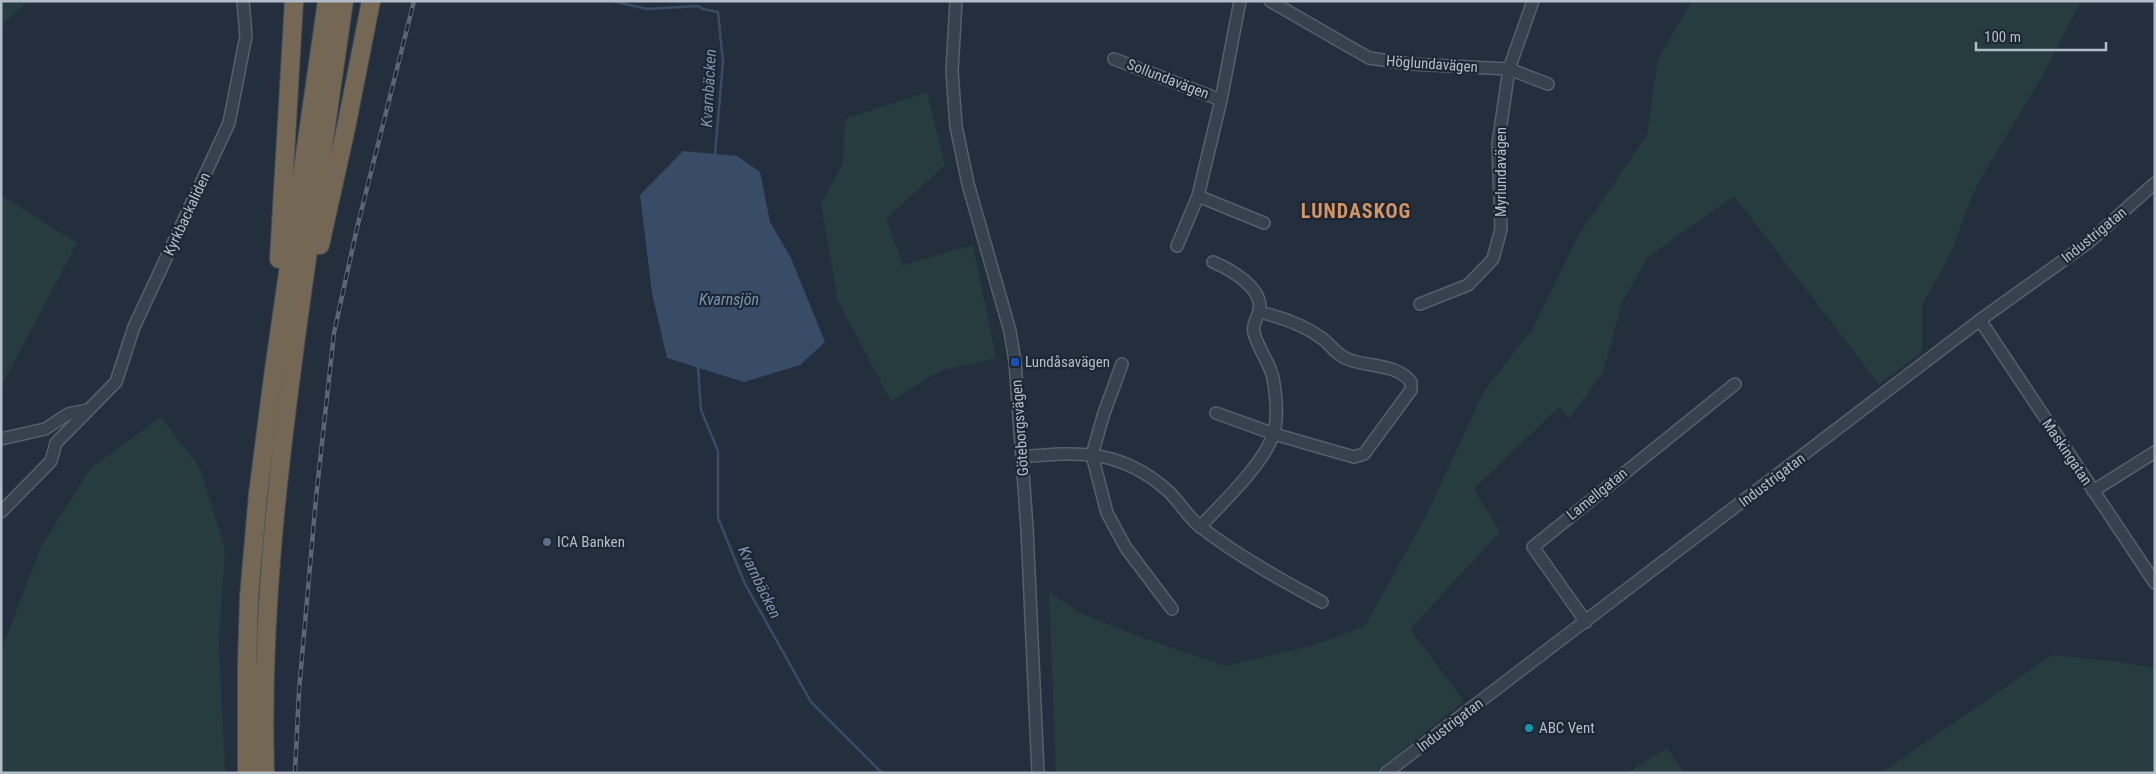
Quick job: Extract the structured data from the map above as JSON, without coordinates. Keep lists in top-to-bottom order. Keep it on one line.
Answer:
{"streets":{"street":["Höglundavägen","Sollundavägen","Myrlundavägen","Kyrkbackaliden","Industrigatan","Göteborgsvägen","Maskingatan","Lamellgatan"]},"crossings":[["Höglundavägen","Myrlundavägen"],["Industrigatan","Maskingatan"],["Industrigatan","Lamellgatan"]],"districts":["LUNDASKOG"],"water":["Kvarnbäcken","Kvarnsjön"],"places":{"transit":["Lundåsavägen"],"other":["ICA Banken","ABC Vent"]},"scale_bar":"100 m"}
